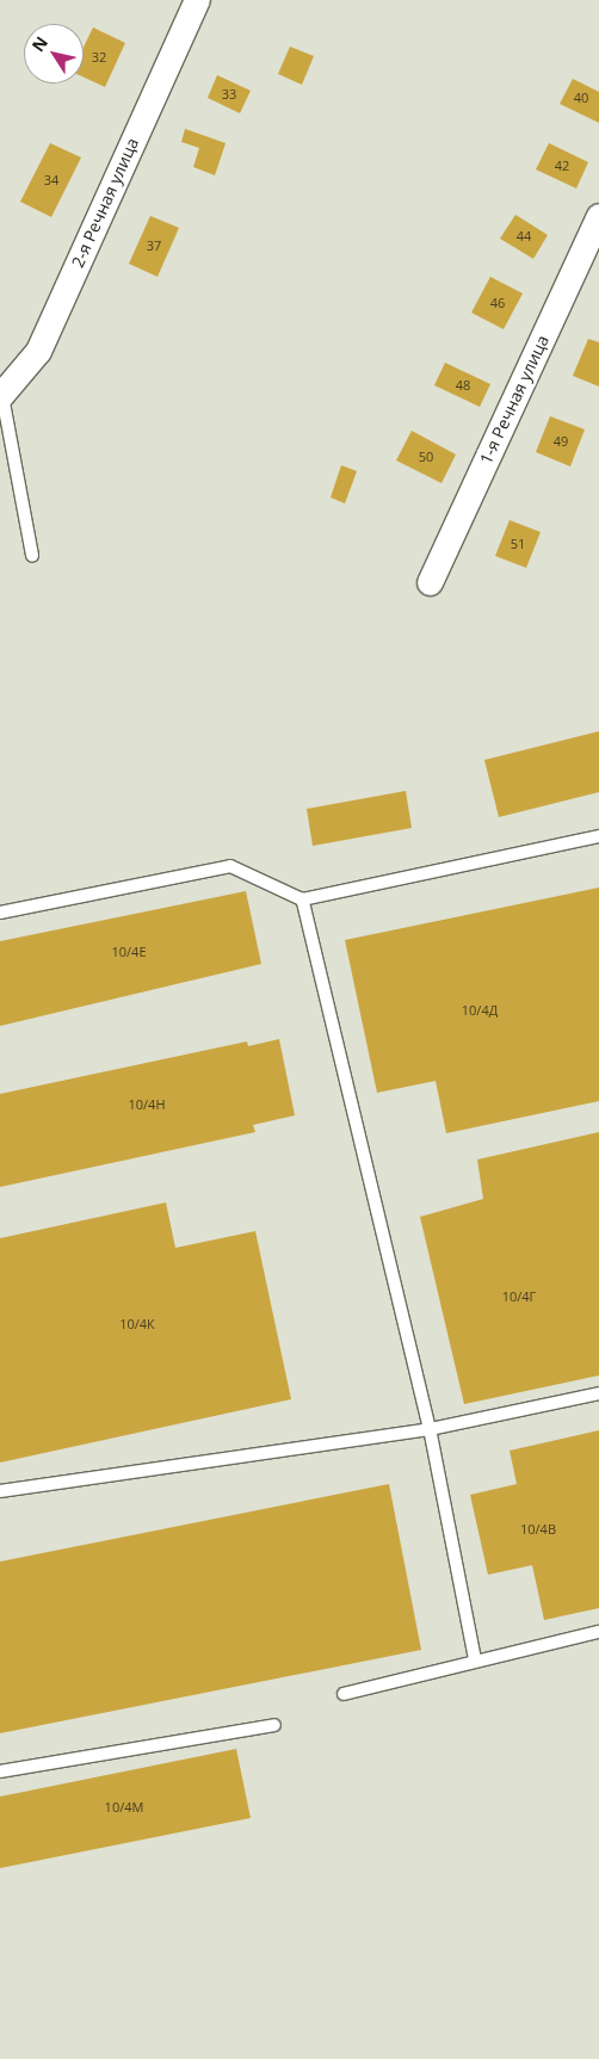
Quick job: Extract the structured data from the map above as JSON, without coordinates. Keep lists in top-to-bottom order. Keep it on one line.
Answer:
{"streets":{"street":["2-я Речная улица","1-я Речная улица"]},"house_numbers":["32","33","40","42","34","44","37","46","48","49","50","51","10/4Е","10/4Д","10/4Н","10/4Г","10/4К","10/4В","10/4М"],"north":"top left"}
